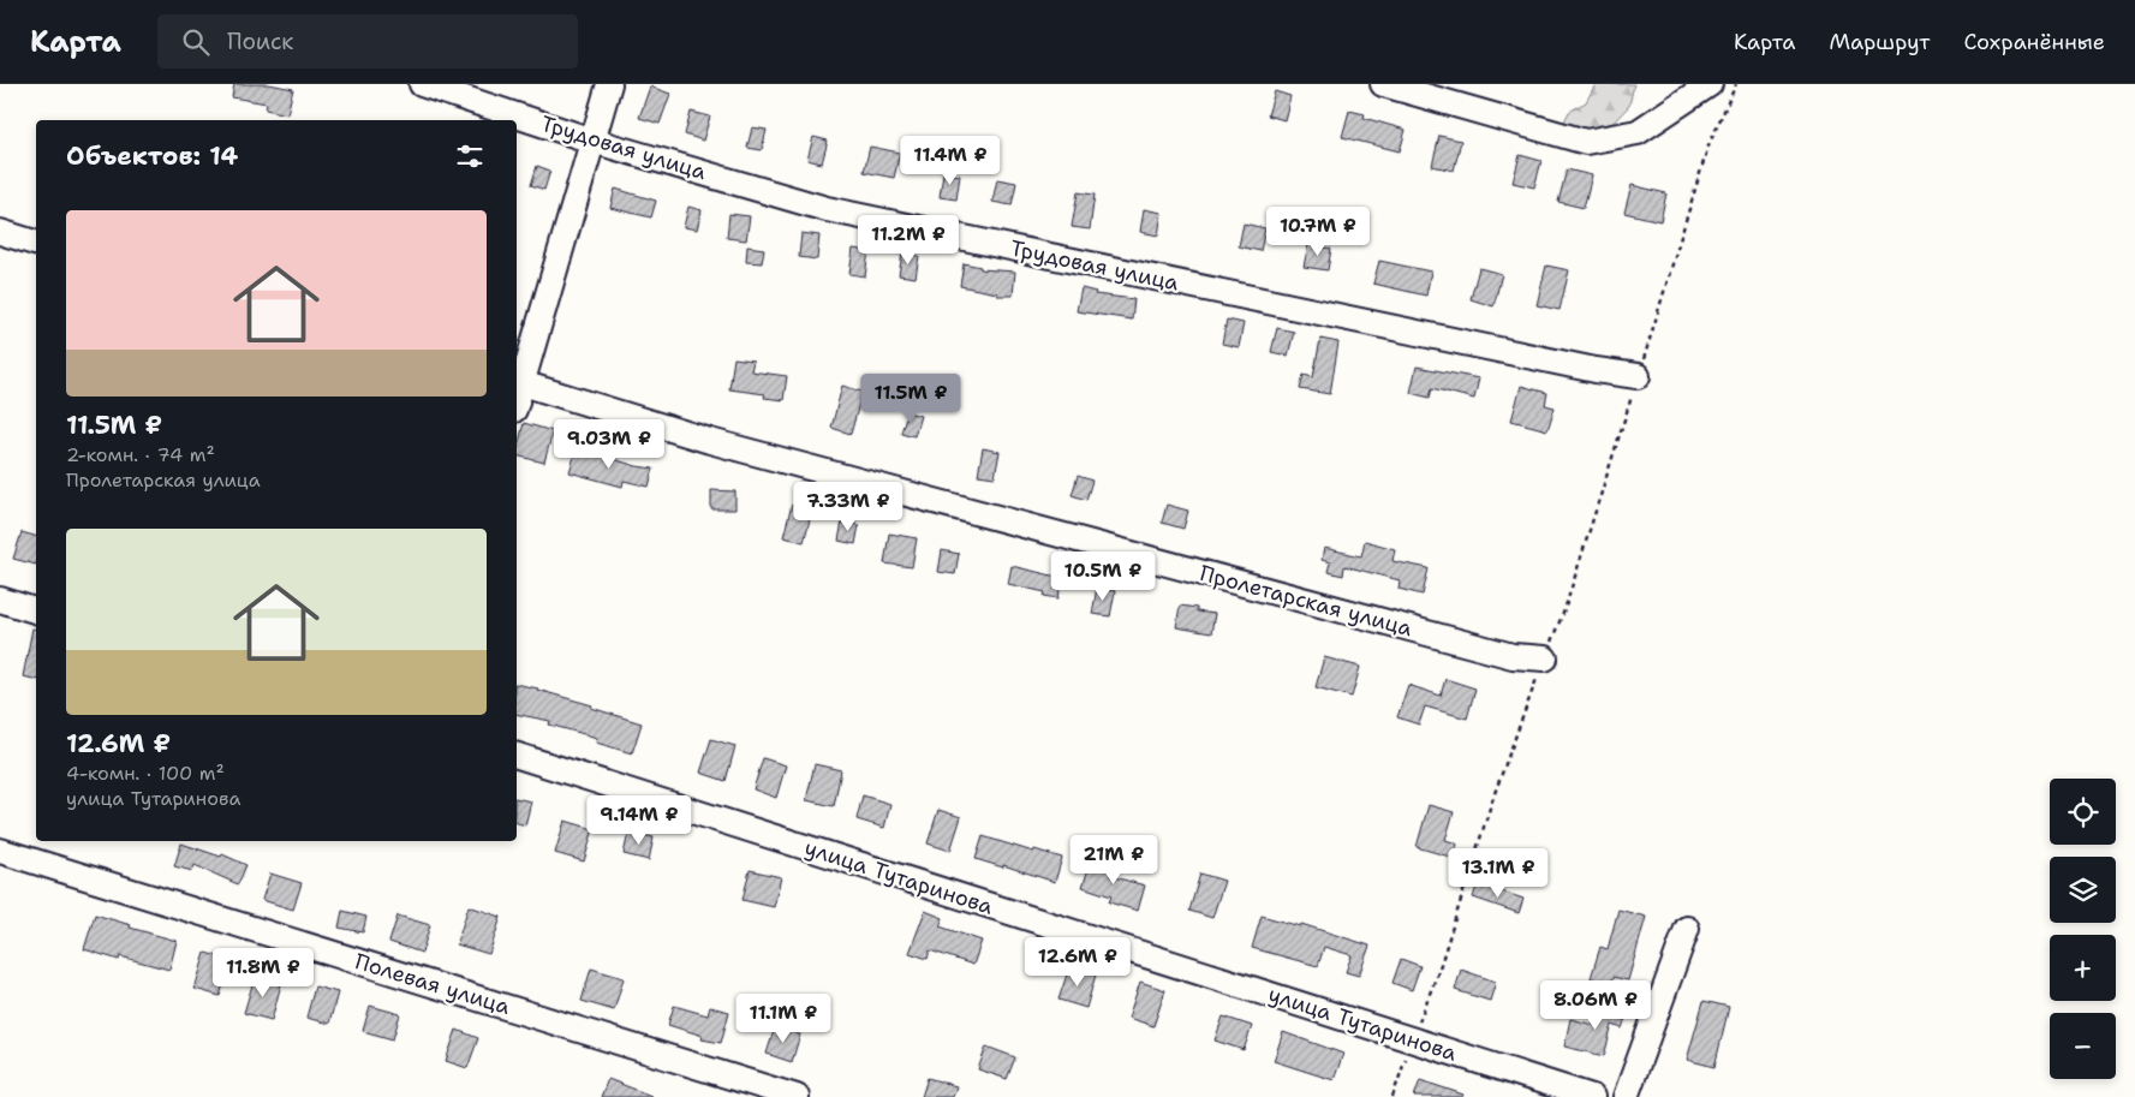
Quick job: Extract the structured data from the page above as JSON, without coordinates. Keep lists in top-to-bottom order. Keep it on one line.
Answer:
{"streets":{"street":["Трудовая улица","Пролетарская улица","улица Тутаринова","Полевая улица"]},"page":{"header":"Карта","search":"Поиск","nav":["Карта","Маршрут","Сохранённые"],"heading":"Объектов: 14","price":["11.4M ₽","10.7M ₽","11.2M ₽","11.5M ₽","9.03M ₽","7.33M ₽","10.5M ₽","9.14M ₽","21M ₽","13.1M ₽","12.6M ₽","11.8M ₽","8.06M ₽","11.1M ₽"],"list":[{"name":"11.5M ₽","note":"2-комн. · 74 m² · Пролетарская улица"},{"name":"12.6M ₽","note":"4-комн. · 100 m² · улица Тутаринова"}],"map_buttons":["+","−"]}}
